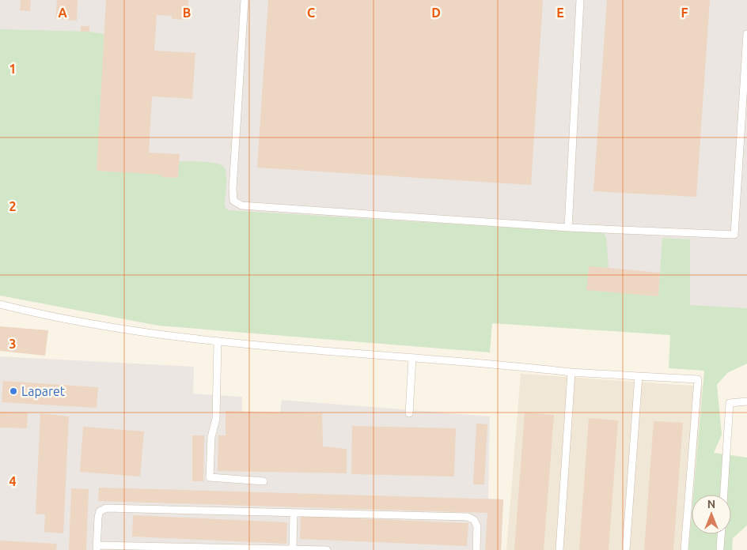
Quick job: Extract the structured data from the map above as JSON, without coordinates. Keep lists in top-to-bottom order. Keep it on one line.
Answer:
{"places":["Laparet"],"north":"top","grid":{"columns":["A","B","C","D","E","F"],"rows":["1","2","3","4"]}}
